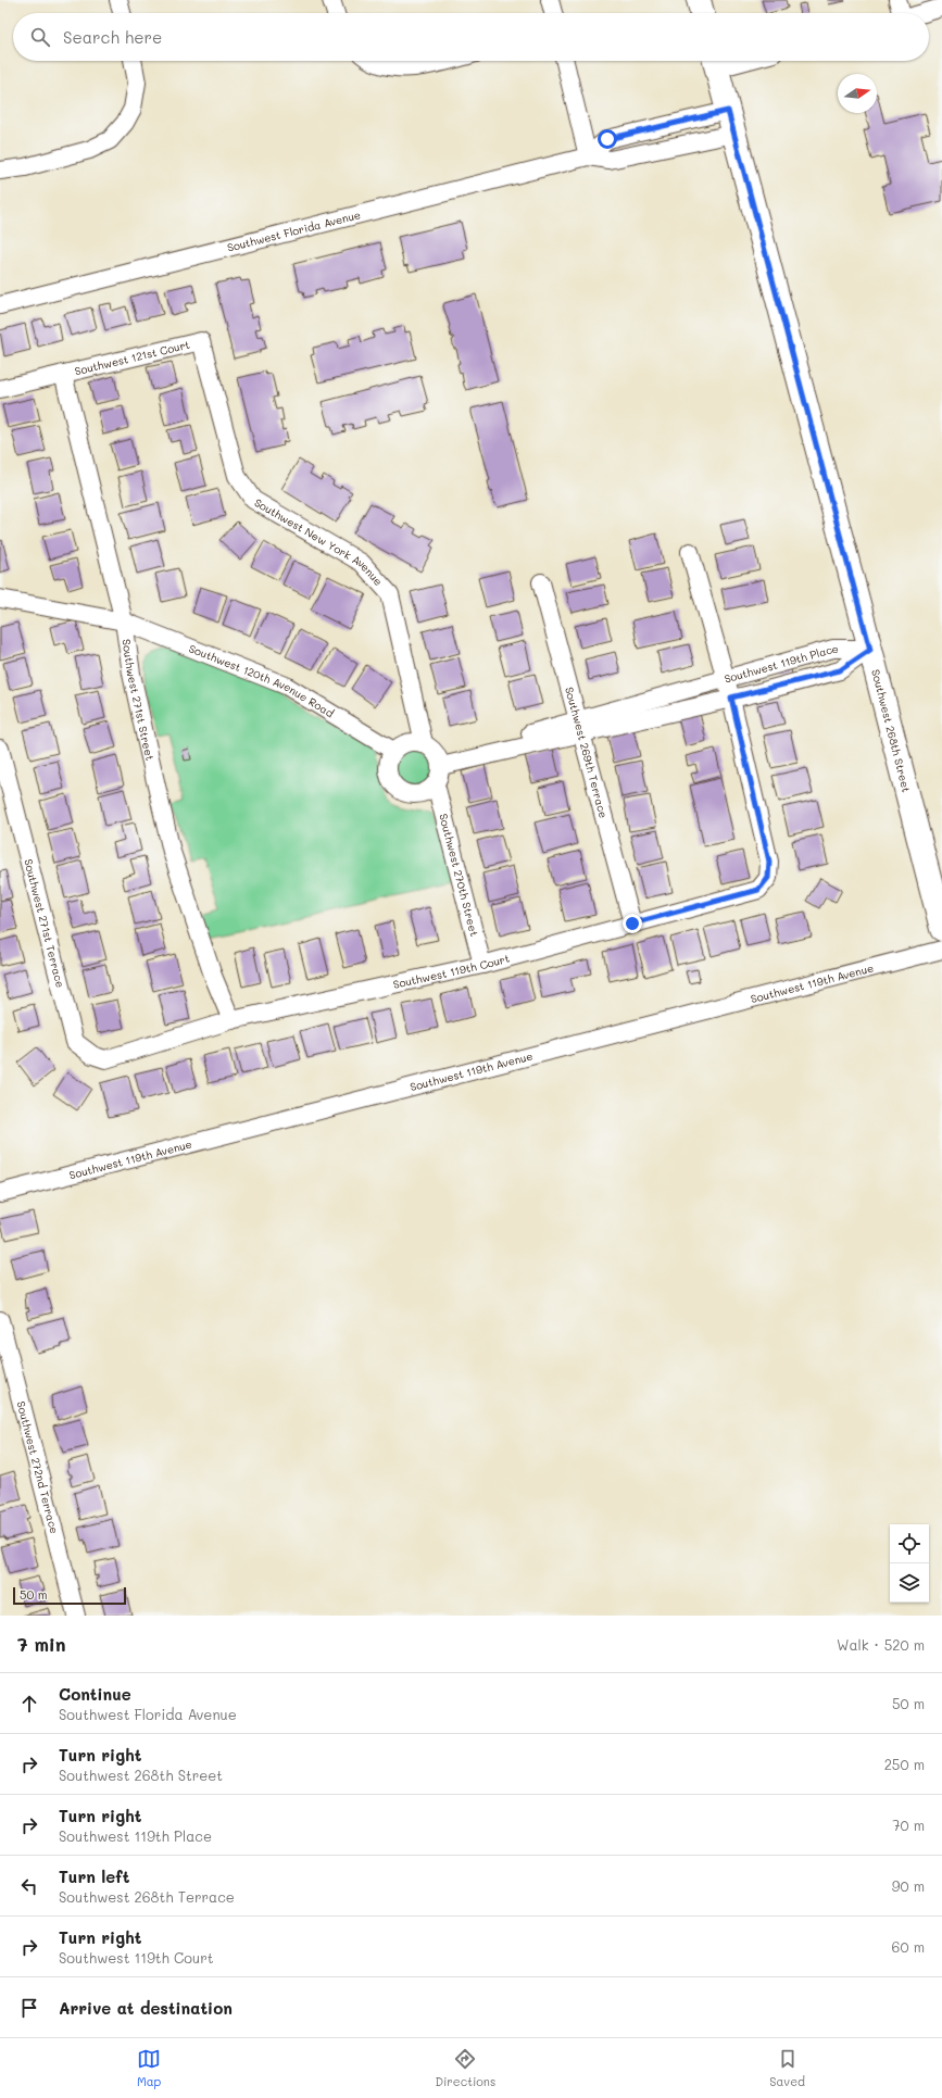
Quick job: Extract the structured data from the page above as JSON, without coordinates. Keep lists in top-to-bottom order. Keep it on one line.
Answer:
{"streets":{"main road":["Southwest 268th Street"],"street":["Southwest Florida Avenue","Southwest 121st Court","Southwest New York Avenue","Southwest 119th Place","Southwest 120th Avenue Road","Southwest 271st Street","Southwest 269th Terrace","Southwest 270th Street","Southwest 271st Terrace","Southwest 119th Court","Southwest 119th Avenue","Southwest 272nd Terrace"]},"crossings":[["Southwest Florida Avenue","Southwest 268th Street"],["Southwest 121st Court","Southwest New York Avenue"],["Southwest 121st Court","Southwest 271st Street"],["Southwest New York Avenue","Southwest 119th Place"],["Southwest New York Avenue","Southwest 120th Avenue Road"],["Southwest New York Avenue","Southwest 270th Street"],["Southwest 119th Place","Southwest 120th Avenue Road"],["Southwest 119th Place","Southwest 268th Street"],["Southwest 119th Place","Southwest 269th Terrace"],["Southwest 119th Place","Southwest 270th Street"],["Southwest 119th Place","Southwest 119th Court"],["Southwest 120th Avenue Road","Southwest 271st Street"],["Southwest 120th Avenue Road","Southwest 270th Street"],["Southwest 271st Street","Southwest 119th Court"],["Southwest 269th Terrace","Southwest 119th Court"],["Southwest 270th Street","Southwest 119th Court"],["Southwest 271st Terrace","Southwest 119th Court"]],"scale_bar":"50 m","north":"right","page":{"search":"Search here","scale":"50 m","heading":["7 min","Walk · 520 m"],"list":[["Continue","Southwest Florida Avenue","50 m"],["Turn right","Southwest 268th Street","250 m"],["Turn right","Southwest 119th Place","70 m"],["Turn left","Southwest 268th Terrace","90 m"],["Turn right","Southwest 119th Court","60 m"],"Arrive at destination"],"nav":["Map","Directions","Saved"]}}
